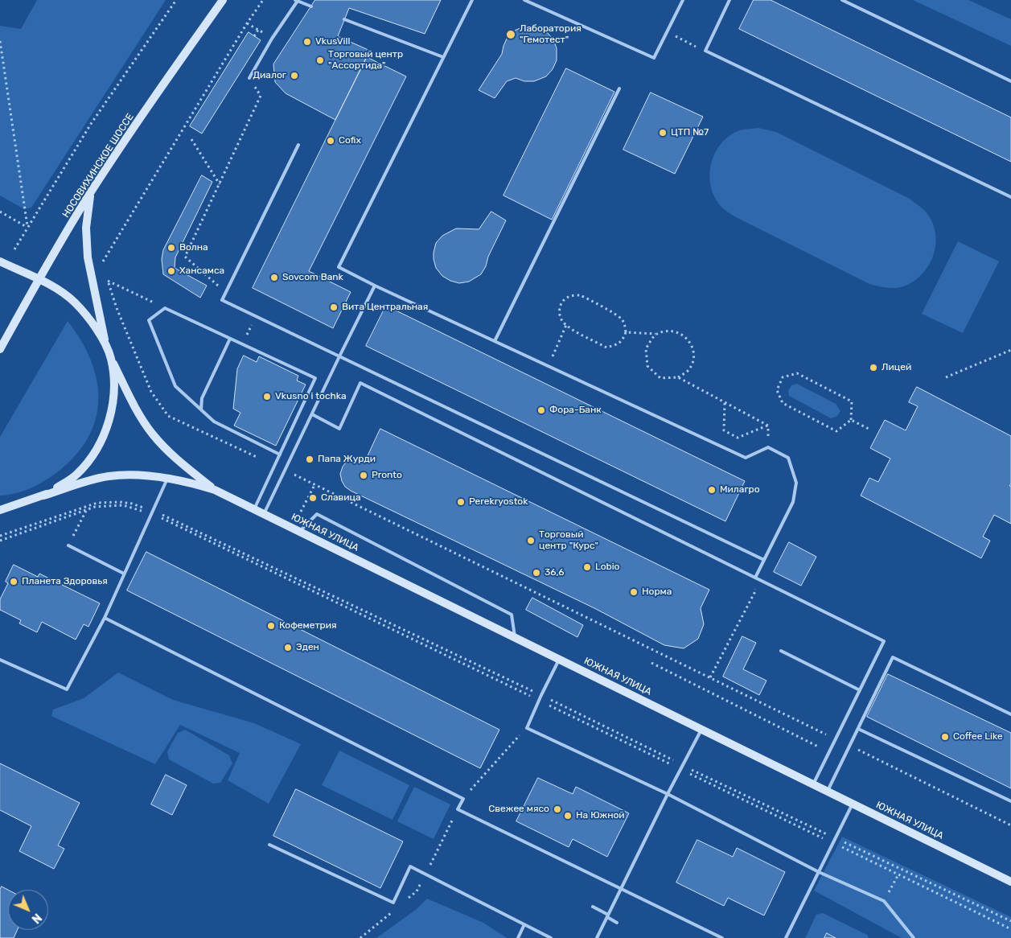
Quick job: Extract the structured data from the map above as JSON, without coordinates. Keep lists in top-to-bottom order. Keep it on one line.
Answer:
{"streets":{"street":["НОСОВИХИНСКОЕ ШОССЕ","ЮЖНАЯ УЛИЦА"]},"places":["Лаборатория \"Гемотест\"","VkusVill","Торговый центр \"Ассортида\"","Диалог","ЦТП №7","Cofix","Волна","Хансамса","Sovcom Bank","Вита Центральная","Лицей","Vkusno i tochka","Фора-Банк","Папа Журди","Pronto","Милагро","Славица","Perekryostok","Торговый центр \"Курс\"","Lobio","36,6","Планета Здоровья","Норма","Кофеметрия","Эден","Coffee Like","Свежее мясо","На Южной"],"north":"bottom right"}
